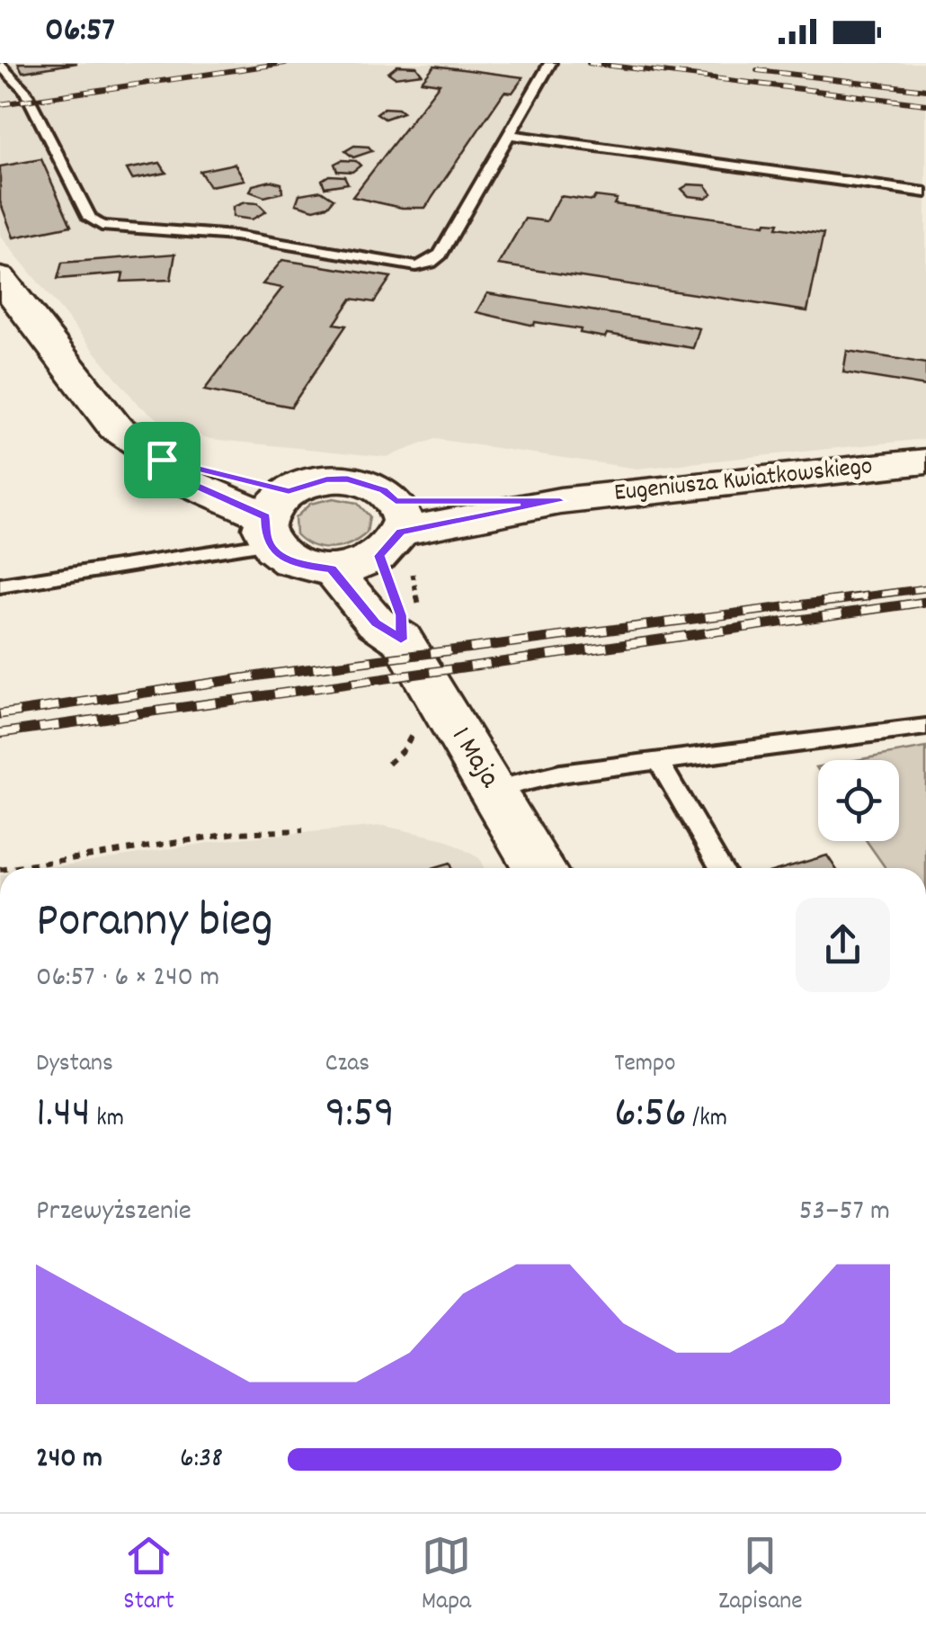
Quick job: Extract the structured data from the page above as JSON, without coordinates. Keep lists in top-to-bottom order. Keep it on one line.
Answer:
{"streets":{"street":["Eugeniusza Kwiatkowskiego","1 Maja"]},"crossings":[["Eugeniusza Kwiatkowskiego","1 Maja"]],"page":{"status":"06:57","heading":["Poranny bieg","06:57 · 6 × 240 m"],"stats":[["Dystans","1.44 km"],["Czas","9:59"],["Tempo","6:56 /km"]],"chart":["Przewyższenie","53–57 m"],"list":[{"name":"240 m","note":"6:38"}],"tabs":["Start","Mapa","Zapisane"]}}
